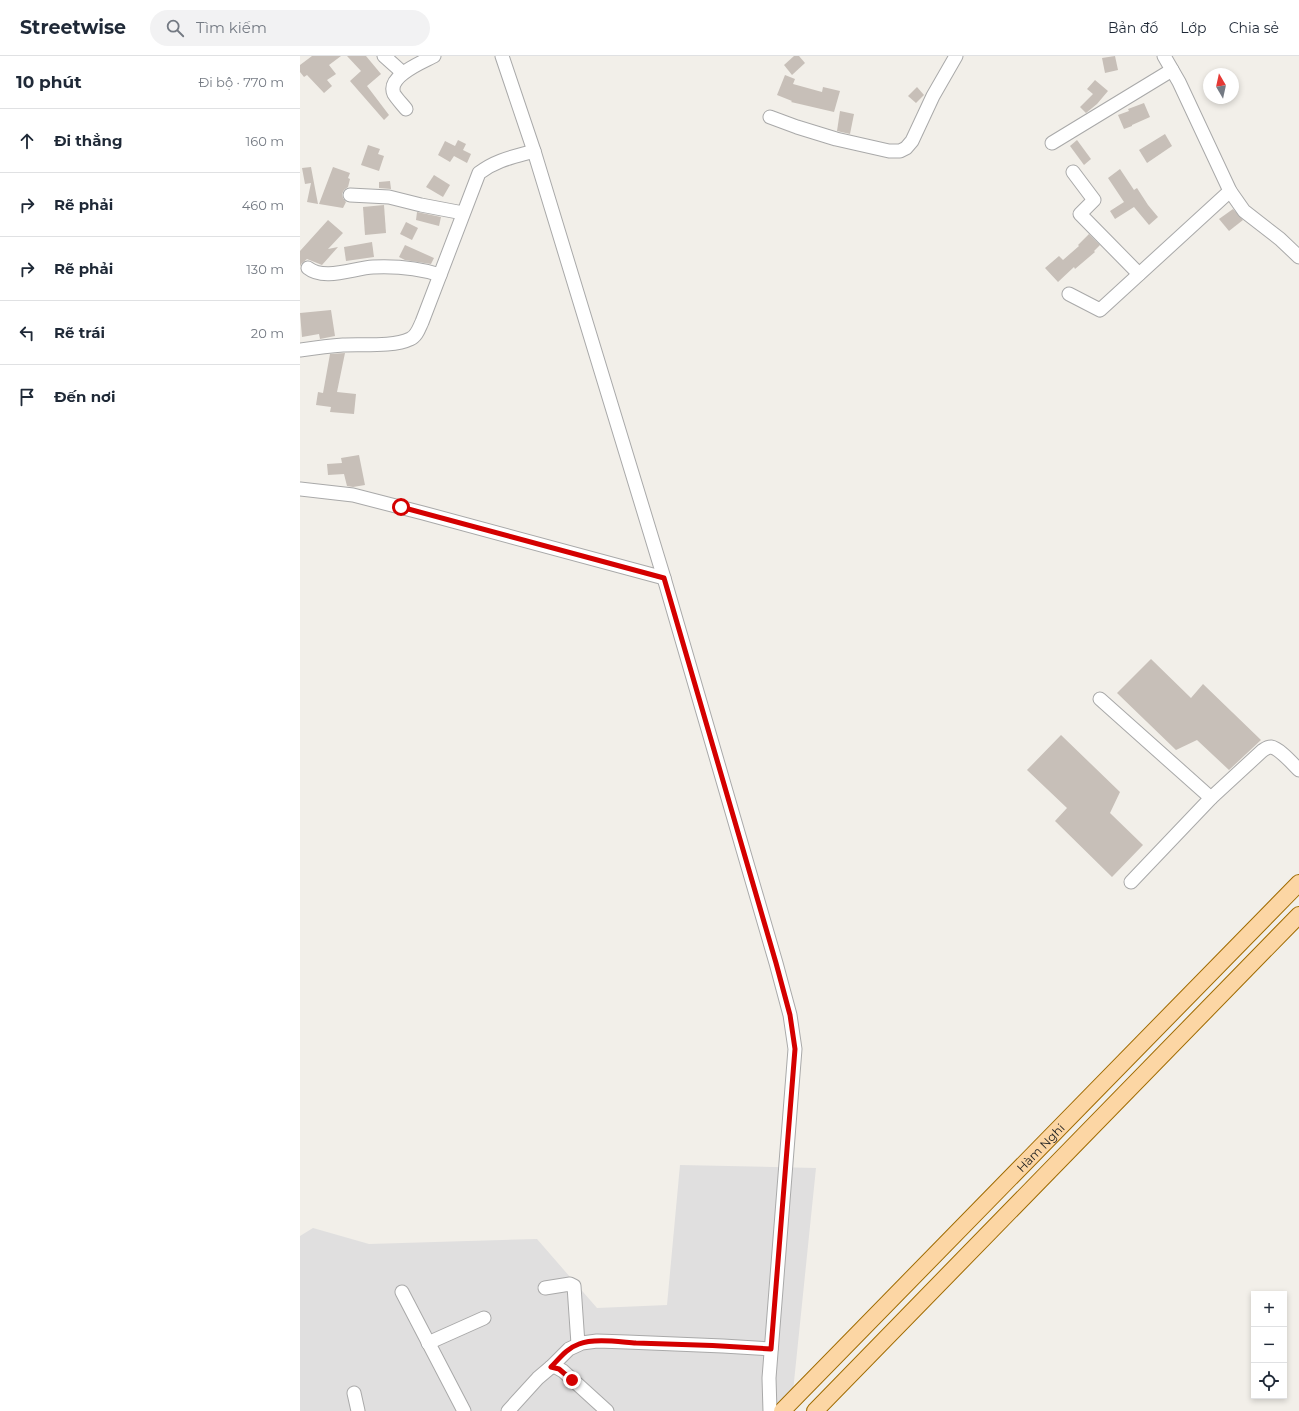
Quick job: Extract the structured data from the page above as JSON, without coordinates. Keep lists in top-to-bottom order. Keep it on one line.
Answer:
{"streets":{"main road":["Hàm Nghi"]},"north":"top","page":{"header":"Streetwise","search":"Tìm kiếm","nav":["Bản đồ","Lớp","Chia sẻ"],"heading":["10 phút","Đi bộ · 770 m"],"list":[["Đi thẳng","160 m"],["Rẽ phải","460 m"],["Rẽ phải","130 m"],["Rẽ trái","20 m"],"Đến nơi"],"map_buttons":["+","−"]}}
